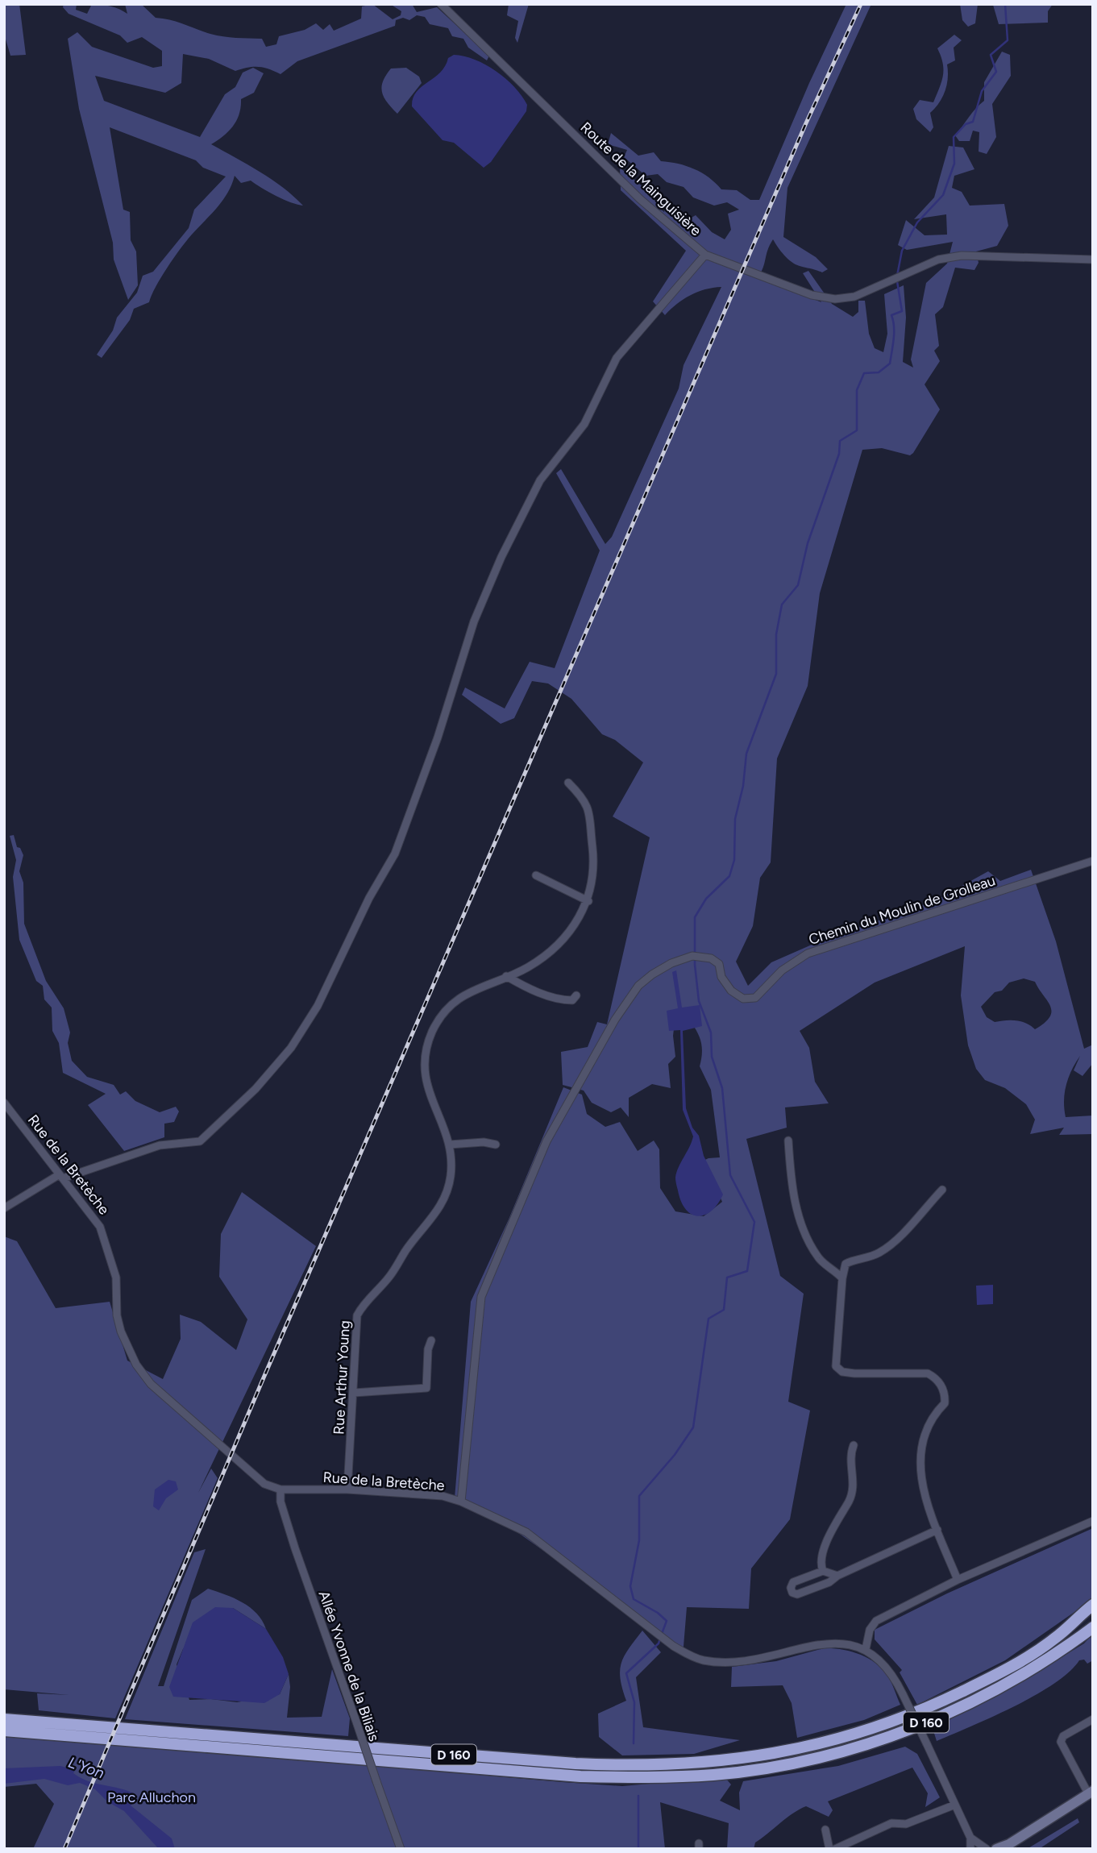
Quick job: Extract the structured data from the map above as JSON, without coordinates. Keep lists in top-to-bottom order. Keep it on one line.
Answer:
{"streets":{"highway":["D 160"],"street":["Route de la Mainguisière","Chemin du Moulin de Grolleau","Rue de la Bretèche","Rue Arthur Young","Allée Yvonne de la Biliais"]},"crossings":[["Chemin du Moulin de Grolleau","Rue de la Bretèche"],["Rue de la Bretèche","Rue Arthur Young"],["Rue de la Bretèche","Allée Yvonne de la Biliais"]],"water":["L'Yon"],"parks":["Parc Alluchon"]}
